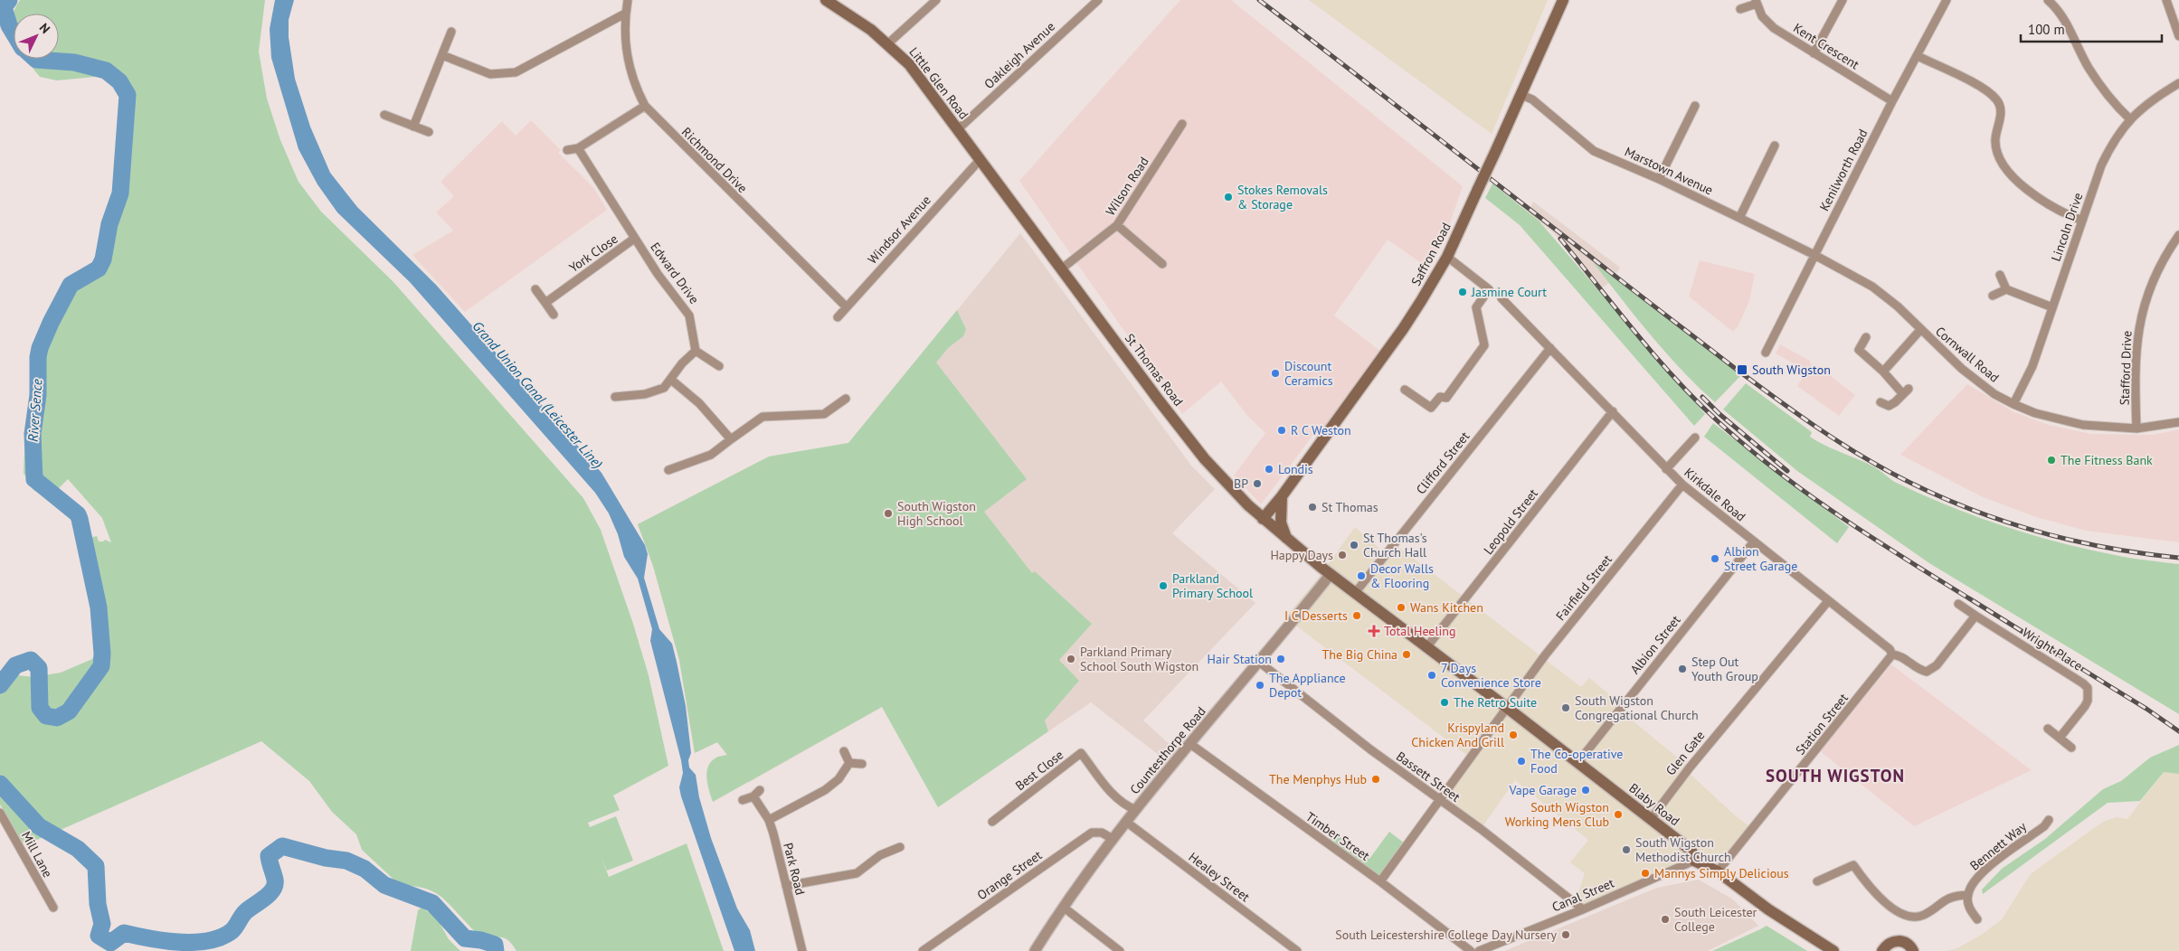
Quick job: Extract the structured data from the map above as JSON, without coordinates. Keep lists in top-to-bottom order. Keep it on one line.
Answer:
{"streets":{"main road":["Little Glen Road","Saffron Road","St Thomas Road","Blaby Road"],"street":["Kent Crescent","Oakleigh Avenue","Richmond Drive","Kenilworth Road","Marstown Avenue","Wilson Road","Lincoln Drive","Windsor Avenue","York Close","Edward Drive","Cornwall Road","Stafford Drive","Clifford Street","Kirkdale Road","Leopold Street","Fairfield Street","Albion Street","Wright Place","Station Street","Countesthorpe Road","Glen Gate","Best Close","Bassett Street","Timber Street","Bennett Way","Mill Lane","Park Road","Orange Street","Healey Street","Canal Street"]},"crossings":[["Kent Crescent","Kenilworth Road"],["Oakleigh Avenue","Little Glen Road"],["Little Glen Road","Windsor Avenue"],["Little Glen Road","St Thomas Road"],["Richmond Drive","Windsor Avenue"],["Kenilworth Road","Marstown Avenue"],["Kenilworth Road","Cornwall Road"],["Marstown Avenue","Saffron Road"],["Marstown Avenue","Cornwall Road"],["Wilson Road","St Thomas Road"],["Lincoln Drive","Cornwall Road"],["Windsor Avenue","St Thomas Road"],["York Close","Edward Drive"],["Saffron Road","St Thomas Road"],["Cornwall Road","Stafford Drive"],["St Thomas Road","Countesthorpe Road"],["St Thomas Road","Blaby Road"],["Clifford Street","Kirkdale Road"],["Clifford Street","Blaby Road"],["Kirkdale Road","Leopold Street"],["Kirkdale Road","Fairfield Street"],["Kirkdale Road","Albion Street"],["Kirkdale Road","Wright Place"],["Kirkdale Road","Station Street"],["Kirkdale Road","Glen Gate"],["Leopold Street","Blaby Road"],["Fairfield Street","Bassett Street"],["Fairfield Street","Blaby Road"],["Fairfield Street","Timber Street"],["Albion Street","Blaby Road"],["Station Street","Blaby Road"],["Countesthorpe Road","Best Close"],["Countesthorpe Road","Bassett Street"],["Countesthorpe Road","Blaby Road"],["Countesthorpe Road","Timber Street"],["Countesthorpe Road","Orange Street"],["Countesthorpe Road","Healey Street"],["Glen Gate","Blaby Road"],["Bassett Street","Canal Street"],["Blaby Road","Canal Street"]],"districts":["SOUTH WIGSTON"],"water":["Grand Union Canal (Leicester Line)","River Sence"],"places":{"other":["Stokes Removals & Storage","Jasmine Court","Discount Ceramics","R C Weston","The Fitness Bank","Londis","BP","St Thomas","South Wigston High School","St Thomas's Church Hall","Happy Days","Albion Street Garage","Decor Walls & Flooring","Parkland Primary School","Wans Kitchen","I C Desserts","The Big China","Parkland Primary School South Wigston","Hair Station","Step Out Youth Group","7 Days Convenience Store","The Appliance Depot","The Retro Suite","South Wigston Congregational Church","Krispyland Chicken And Grill","The Co-operative Food","The Menphys Hub","Vape Garage","South Wigston Working Mens Club","South Wigston Methodist Church","Mannys Simply Delicious","South Leicester College","South Leicestershire College Day Nursery"],"transit":["South Wigston"],"health":["Total Heeling"]},"scale_bar":"100 m","north":"top right"}
